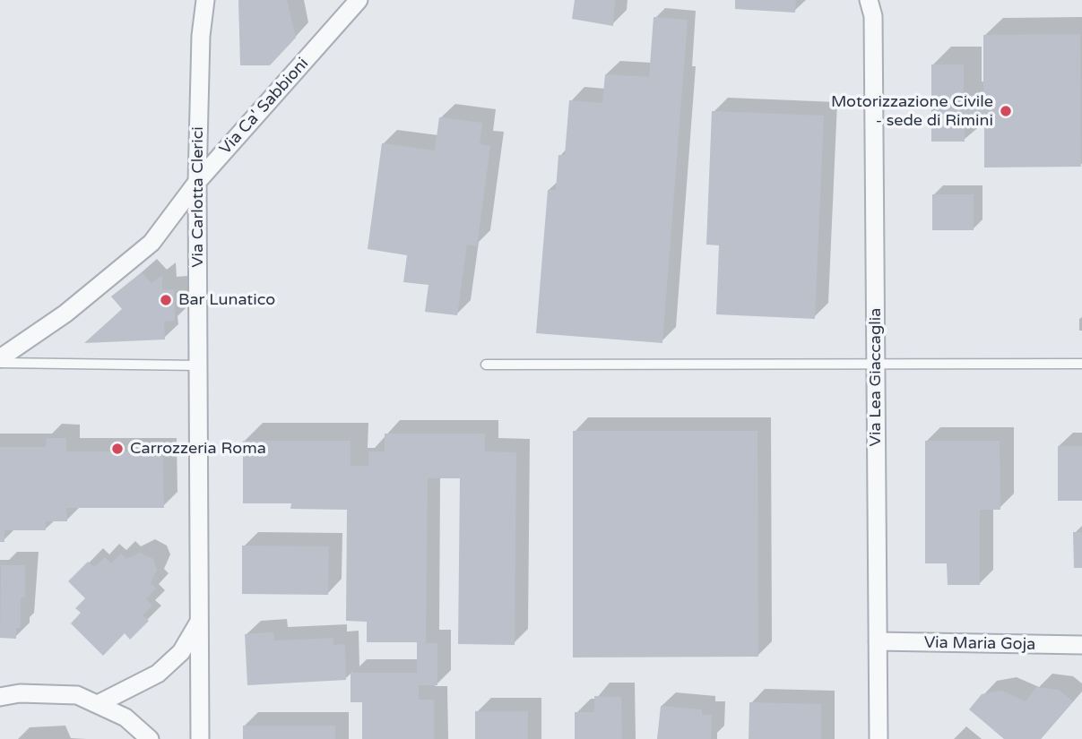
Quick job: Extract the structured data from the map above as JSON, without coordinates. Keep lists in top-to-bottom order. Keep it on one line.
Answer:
{"streets":{"street":["Via Ca' Sabbioni","Via Carlotta Clerici","Via Lea Giaccaglia","Via Maria Goja"]},"crossings":[["Via Ca' Sabbioni","Via Carlotta Clerici"],["Via Lea Giaccaglia","Via Maria Goja"]],"places":["Motorizzazione Civile - sede di Rimini","Bar Lunatico","Carrozzeria Roma"]}
